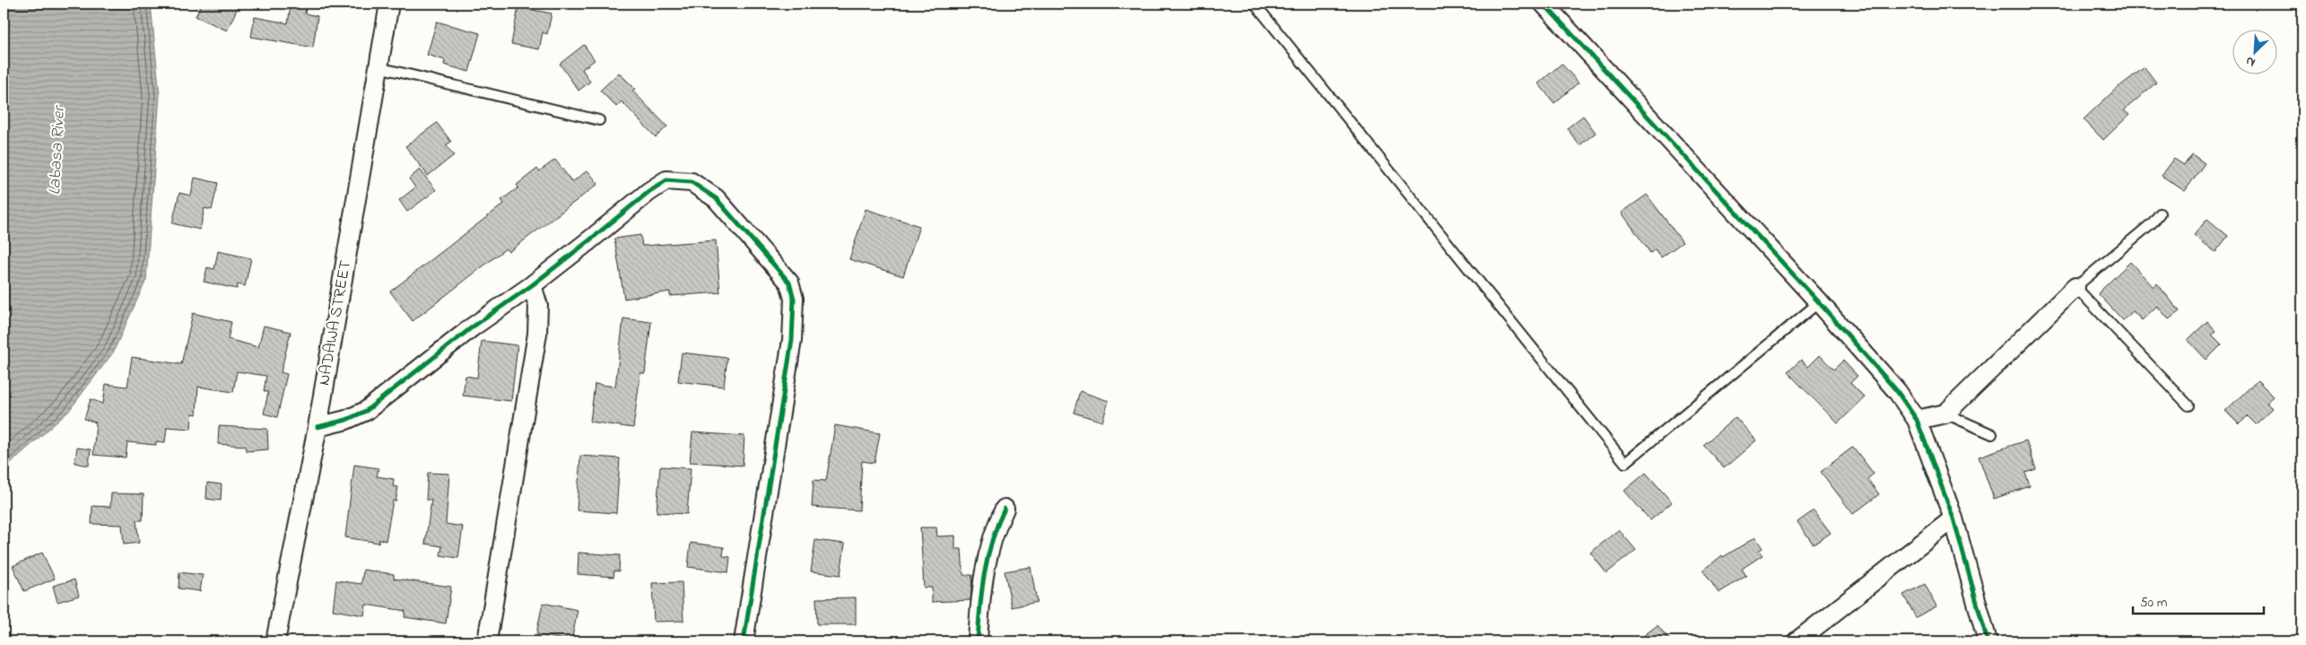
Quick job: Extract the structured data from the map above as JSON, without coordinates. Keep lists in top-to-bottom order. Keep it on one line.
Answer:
{"streets":{"street":["NADAWA STREET"]},"water":["Labasa River"],"scale_bar":"50 m","north":"bottom left"}
